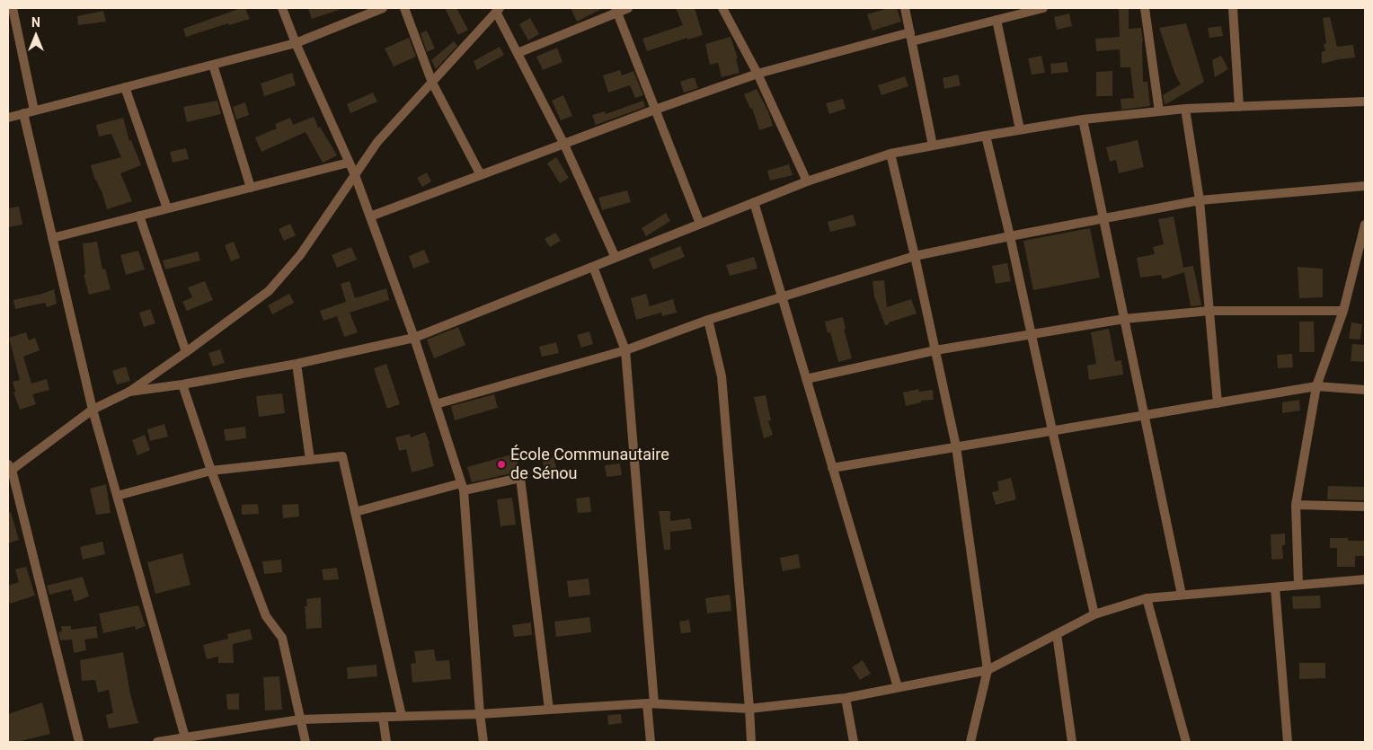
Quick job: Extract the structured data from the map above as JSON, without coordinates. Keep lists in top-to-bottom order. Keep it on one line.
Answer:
{"places":["École Communautaire de Sénou"],"north":"top"}
